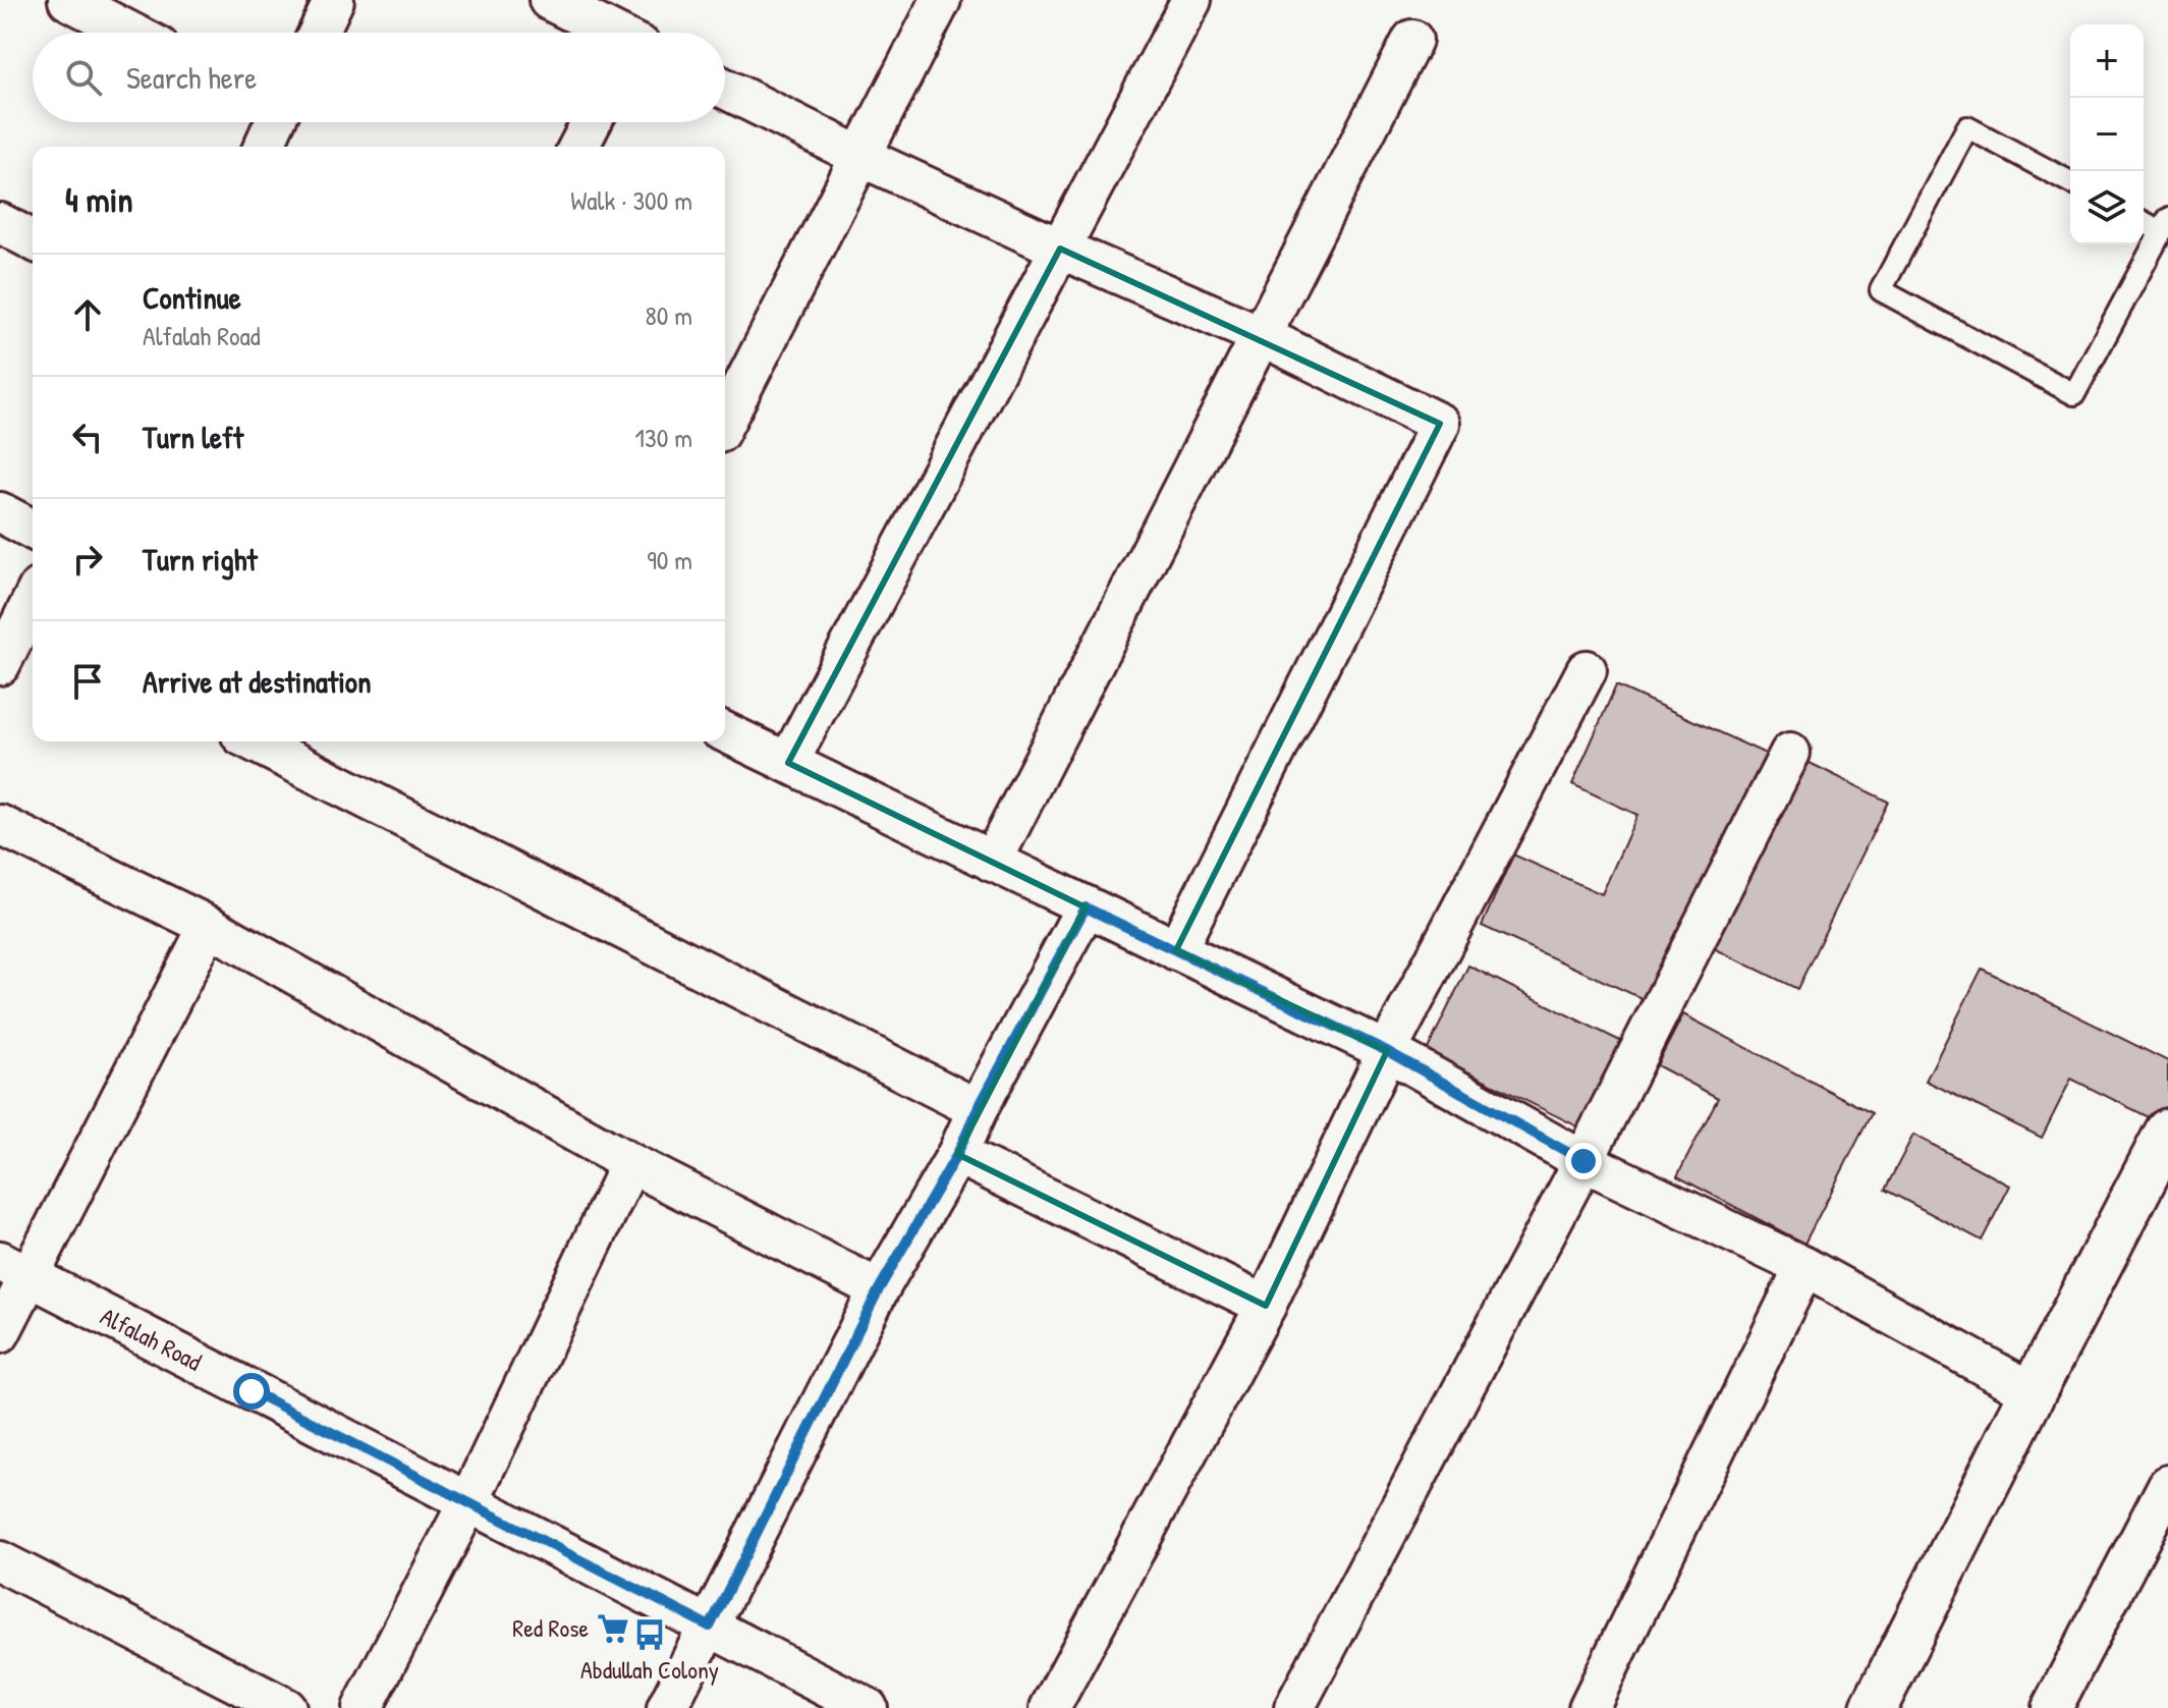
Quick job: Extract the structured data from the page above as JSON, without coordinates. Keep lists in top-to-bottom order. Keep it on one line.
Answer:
{"streets":{"street":["Alfalah Road"]},"places":{"supermarket":["Red Rose"],"bus stop":["Abdullah Colony"]},"page":{"map_buttons":["+","−"],"search":"Search here","heading":["4 min","Walk · 300 m"],"list":[["Continue","Alfalah Road","80 m"],["Turn left","130 m"],["Turn right","90 m"],"Arrive at destination"]}}
